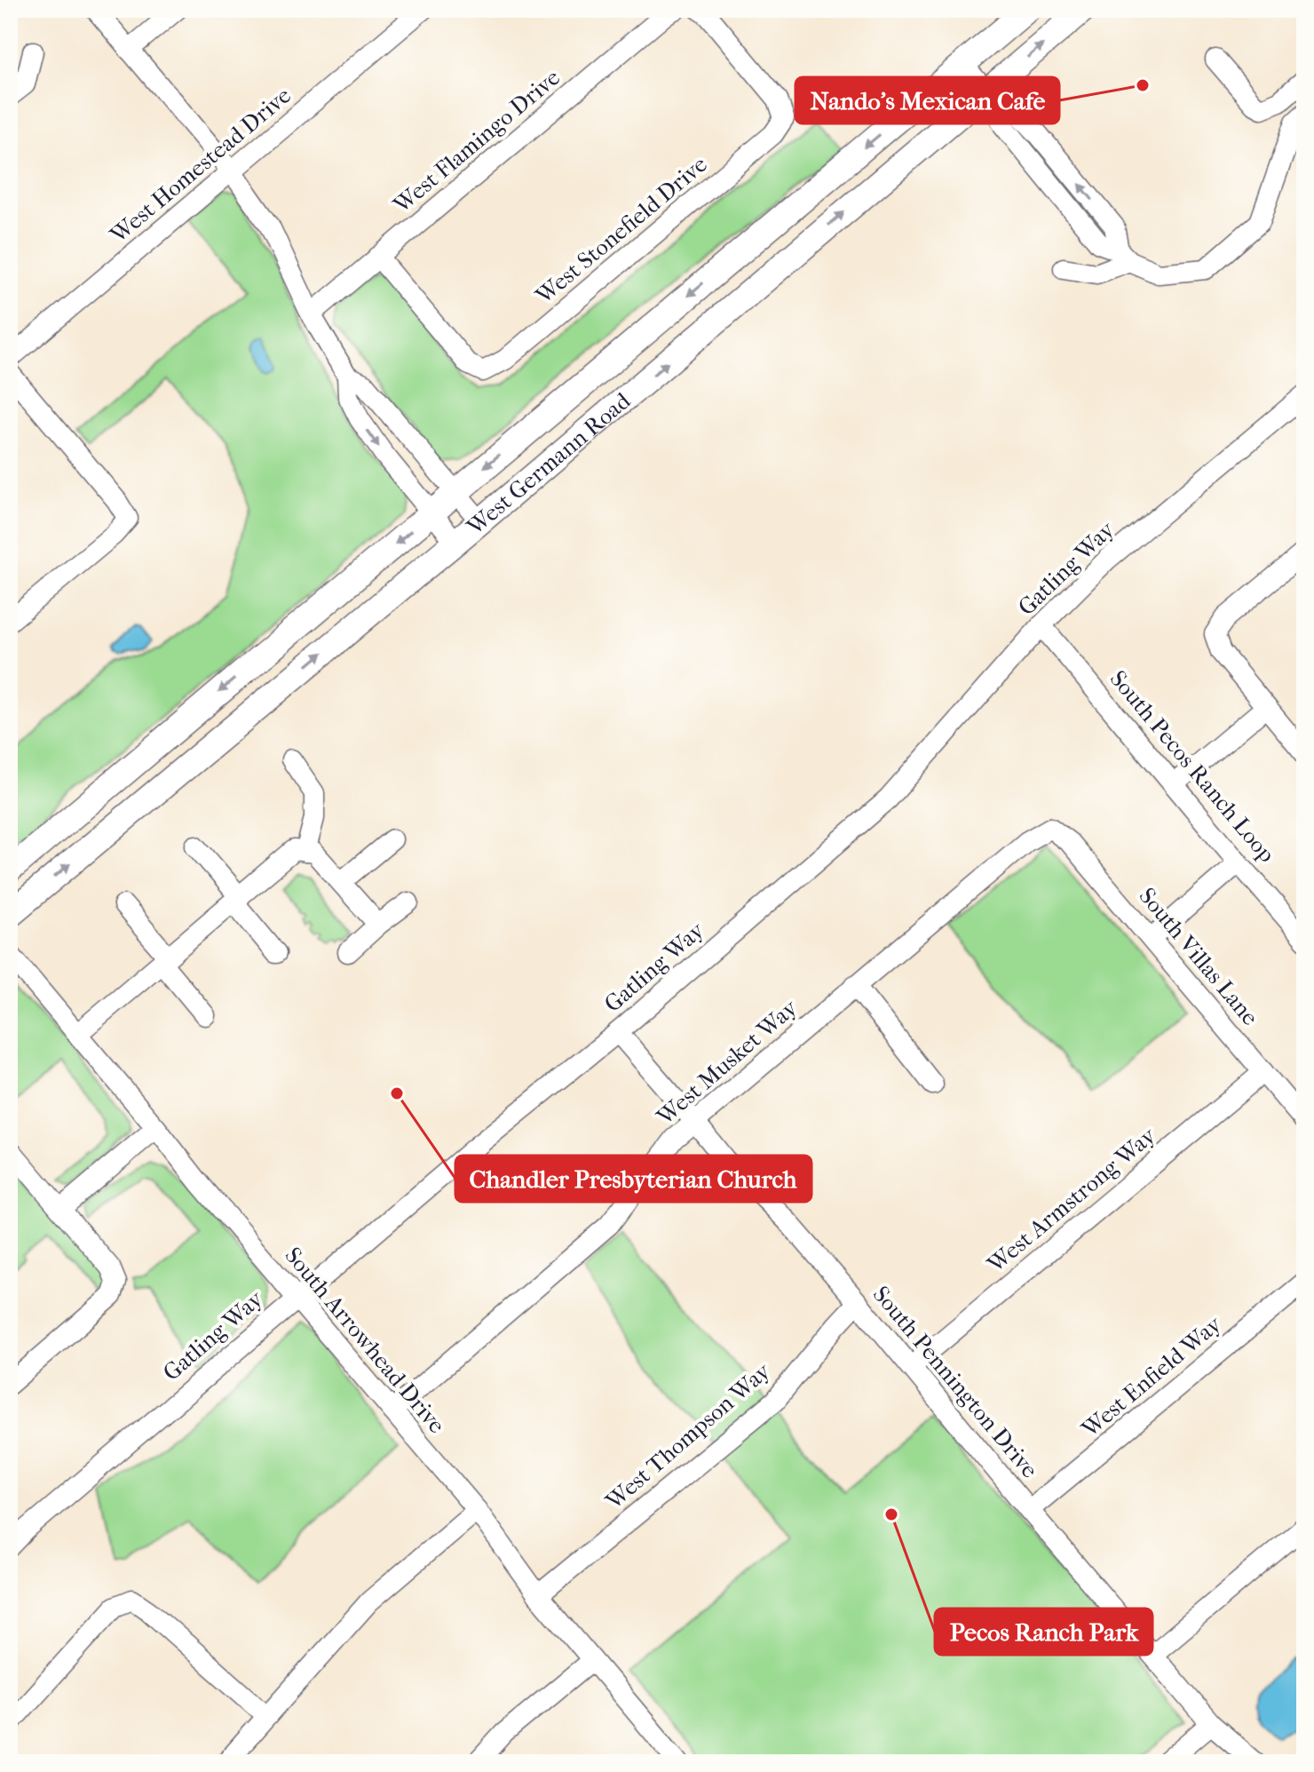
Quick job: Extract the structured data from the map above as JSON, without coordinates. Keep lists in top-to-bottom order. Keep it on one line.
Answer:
{"streets":{"main road":["West Germann Road"],"street":["West Flamingo Drive","West Homestead Drive","West Stonefield Drive","Gatling Way","South Pecos Ranch Loop","South Villas Lane","West Musket Way","West Armstrong Way","South Arrowhead Drive","West Enfield Way","South Pennington Drive","West Thompson Way"]},"crossings":[["West Flamingo Drive","West Stonefield Drive"],["Gatling Way","South Pecos Ranch Loop"],["Gatling Way","South Arrowhead Drive"],["Gatling Way","South Pennington Drive"],["South Villas Lane","West Musket Way"],["South Villas Lane","West Armstrong Way"],["West Musket Way","South Arrowhead Drive"],["West Musket Way","South Pennington Drive"],["West Armstrong Way","South Pennington Drive"],["South Arrowhead Drive","West Thompson Way"],["West Enfield Way","South Pennington Drive"],["South Pennington Drive","West Thompson Way"]],"places":["Nando's Mexican Cafe","Chandler Presbyterian Church","Pecos Ranch Park"]}
